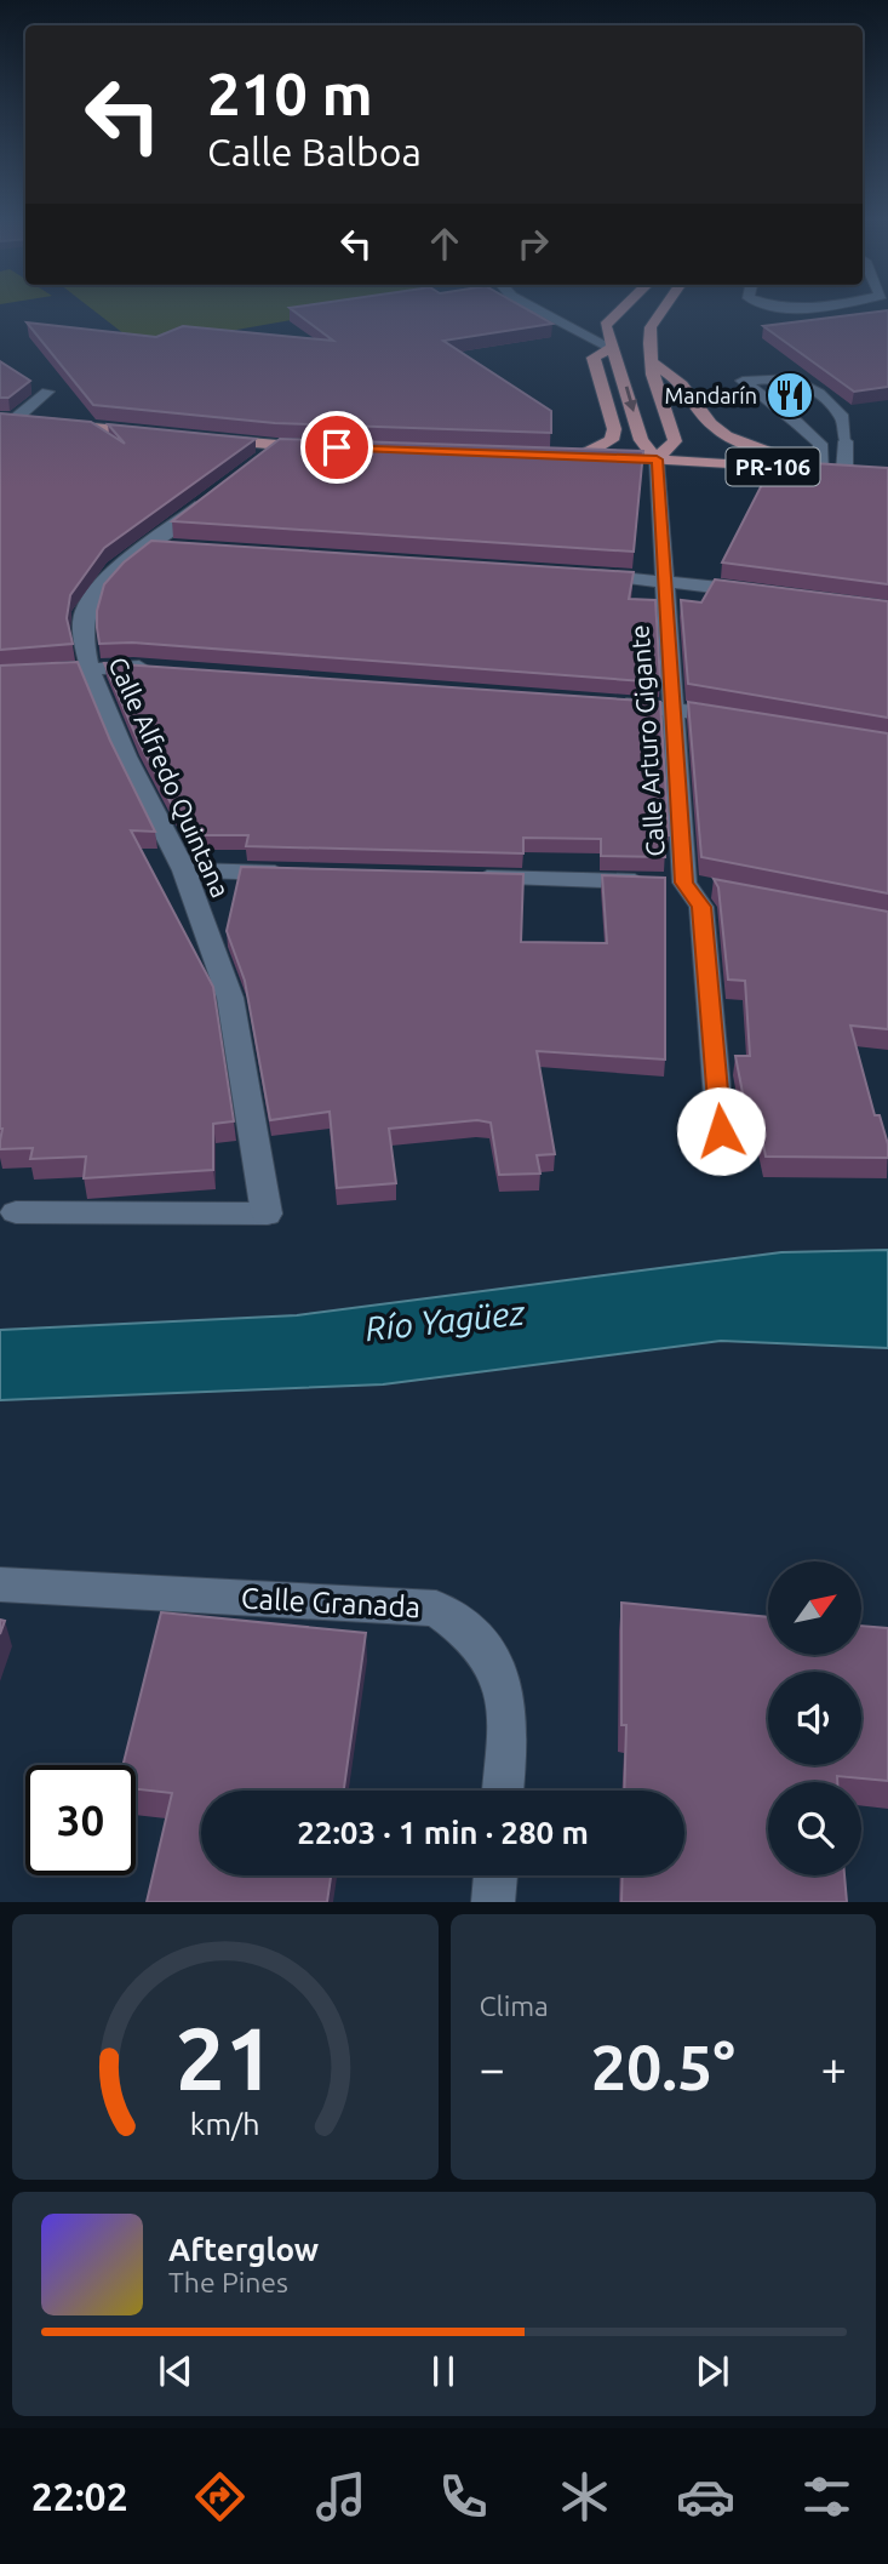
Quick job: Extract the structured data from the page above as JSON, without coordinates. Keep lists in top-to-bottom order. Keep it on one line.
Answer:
{"streets":{"main road":["PR-106"],"street":["Calle Arturo Gigante","Calle Alfredo Quintana","Calle Granada"]},"crossings":[["PR-106","Calle Arturo Gigante"]],"water":["Río Yagüez"],"places":{"restaurant":["Mandarín"]},"north":"top right","page":{"turn":["210 m","Calle Balboa"],"limit":"30","trip":"22:03 · 1 min · 280 m","tile":"Clima","heat":["−","20.5°","+"],"song":["Afterglow","The Pines"],"tabs":"22:02","gauge":["21","km/h"]}}
